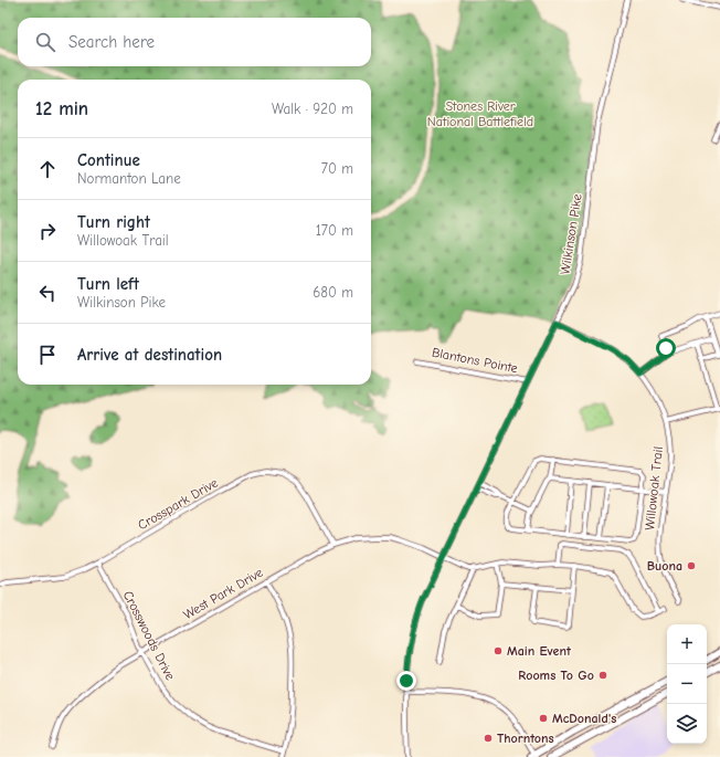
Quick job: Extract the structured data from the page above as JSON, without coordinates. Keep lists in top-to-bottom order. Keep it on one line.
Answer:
{"streets":{"street":["Wilkinson Pike","Blantons Pointe","Willowoak Trail","Crosspark Drive","West Park Drive","Crosswoods Drive"]},"crossings":[["Wilkinson Pike","Blantons Pointe"],["Wilkinson Pike","Willowoak Trail"],["Wilkinson Pike","West Park Drive"],["Crosspark Drive","West Park Drive"],["Crosspark Drive","Crosswoods Drive"],["West Park Drive","Crosswoods Drive"]],"parks":["Stones River National Battlefield"],"places":["Buona","Main Event","Rooms To Go","McDonald's","Thorntons"],"page":{"search":"Search here","heading":["12 min","Walk · 920 m"],"list":[["Continue","Normanton Lane","70 m"],["Turn right","Willowoak Trail","170 m"],["Turn left","Wilkinson Pike","680 m"],"Arrive at destination"],"map_buttons":["+","−"]}}
